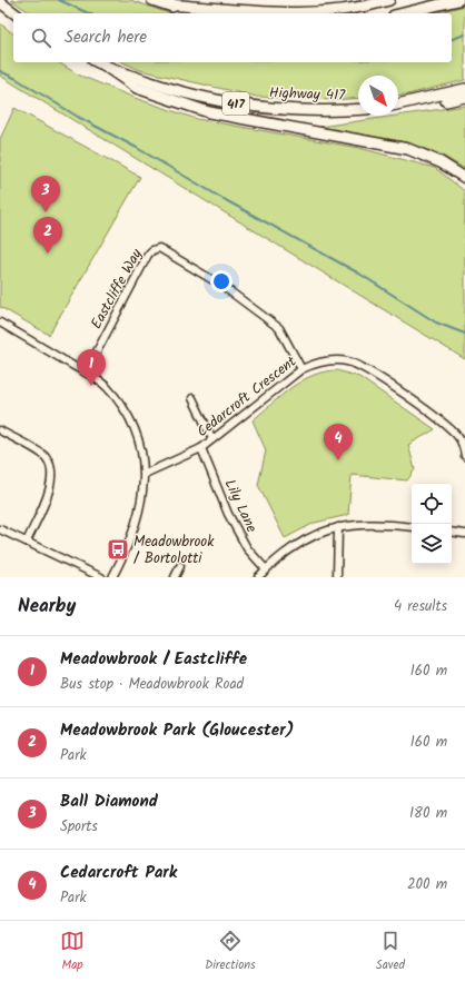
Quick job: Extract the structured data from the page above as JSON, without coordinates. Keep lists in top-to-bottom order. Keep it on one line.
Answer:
{"streets":{"highway":["Highway 417","417"],"street":["Eastcliffe Way","Cedarcroft Crescent","Lily Lane"]},"crossings":[["Eastcliffe Way","Cedarcroft Crescent"],["Cedarcroft Crescent","Lily Lane"]],"places":{"bus stop":["Meadowbrook / Bortolotti"]},"north":"bottom right","page":{"search":"Search here","pins":["3","2","1","4"],"heading":["Nearby","4 results"],"list":[{"mark":"1","name":"Meadowbrook / Eastcliffe","note":"Bus stop · Meadowbrook Road","value":"160 m"},{"mark":"2","name":"Meadowbrook Park (Gloucester)","note":"Park","value":"160 m"},{"mark":"3","name":"Ball Diamond","note":"Sports","value":"180 m"},{"mark":"4","name":"Cedarcroft Park","note":"Park","value":"200 m"}],"nav":["Map","Directions","Saved"]}}
